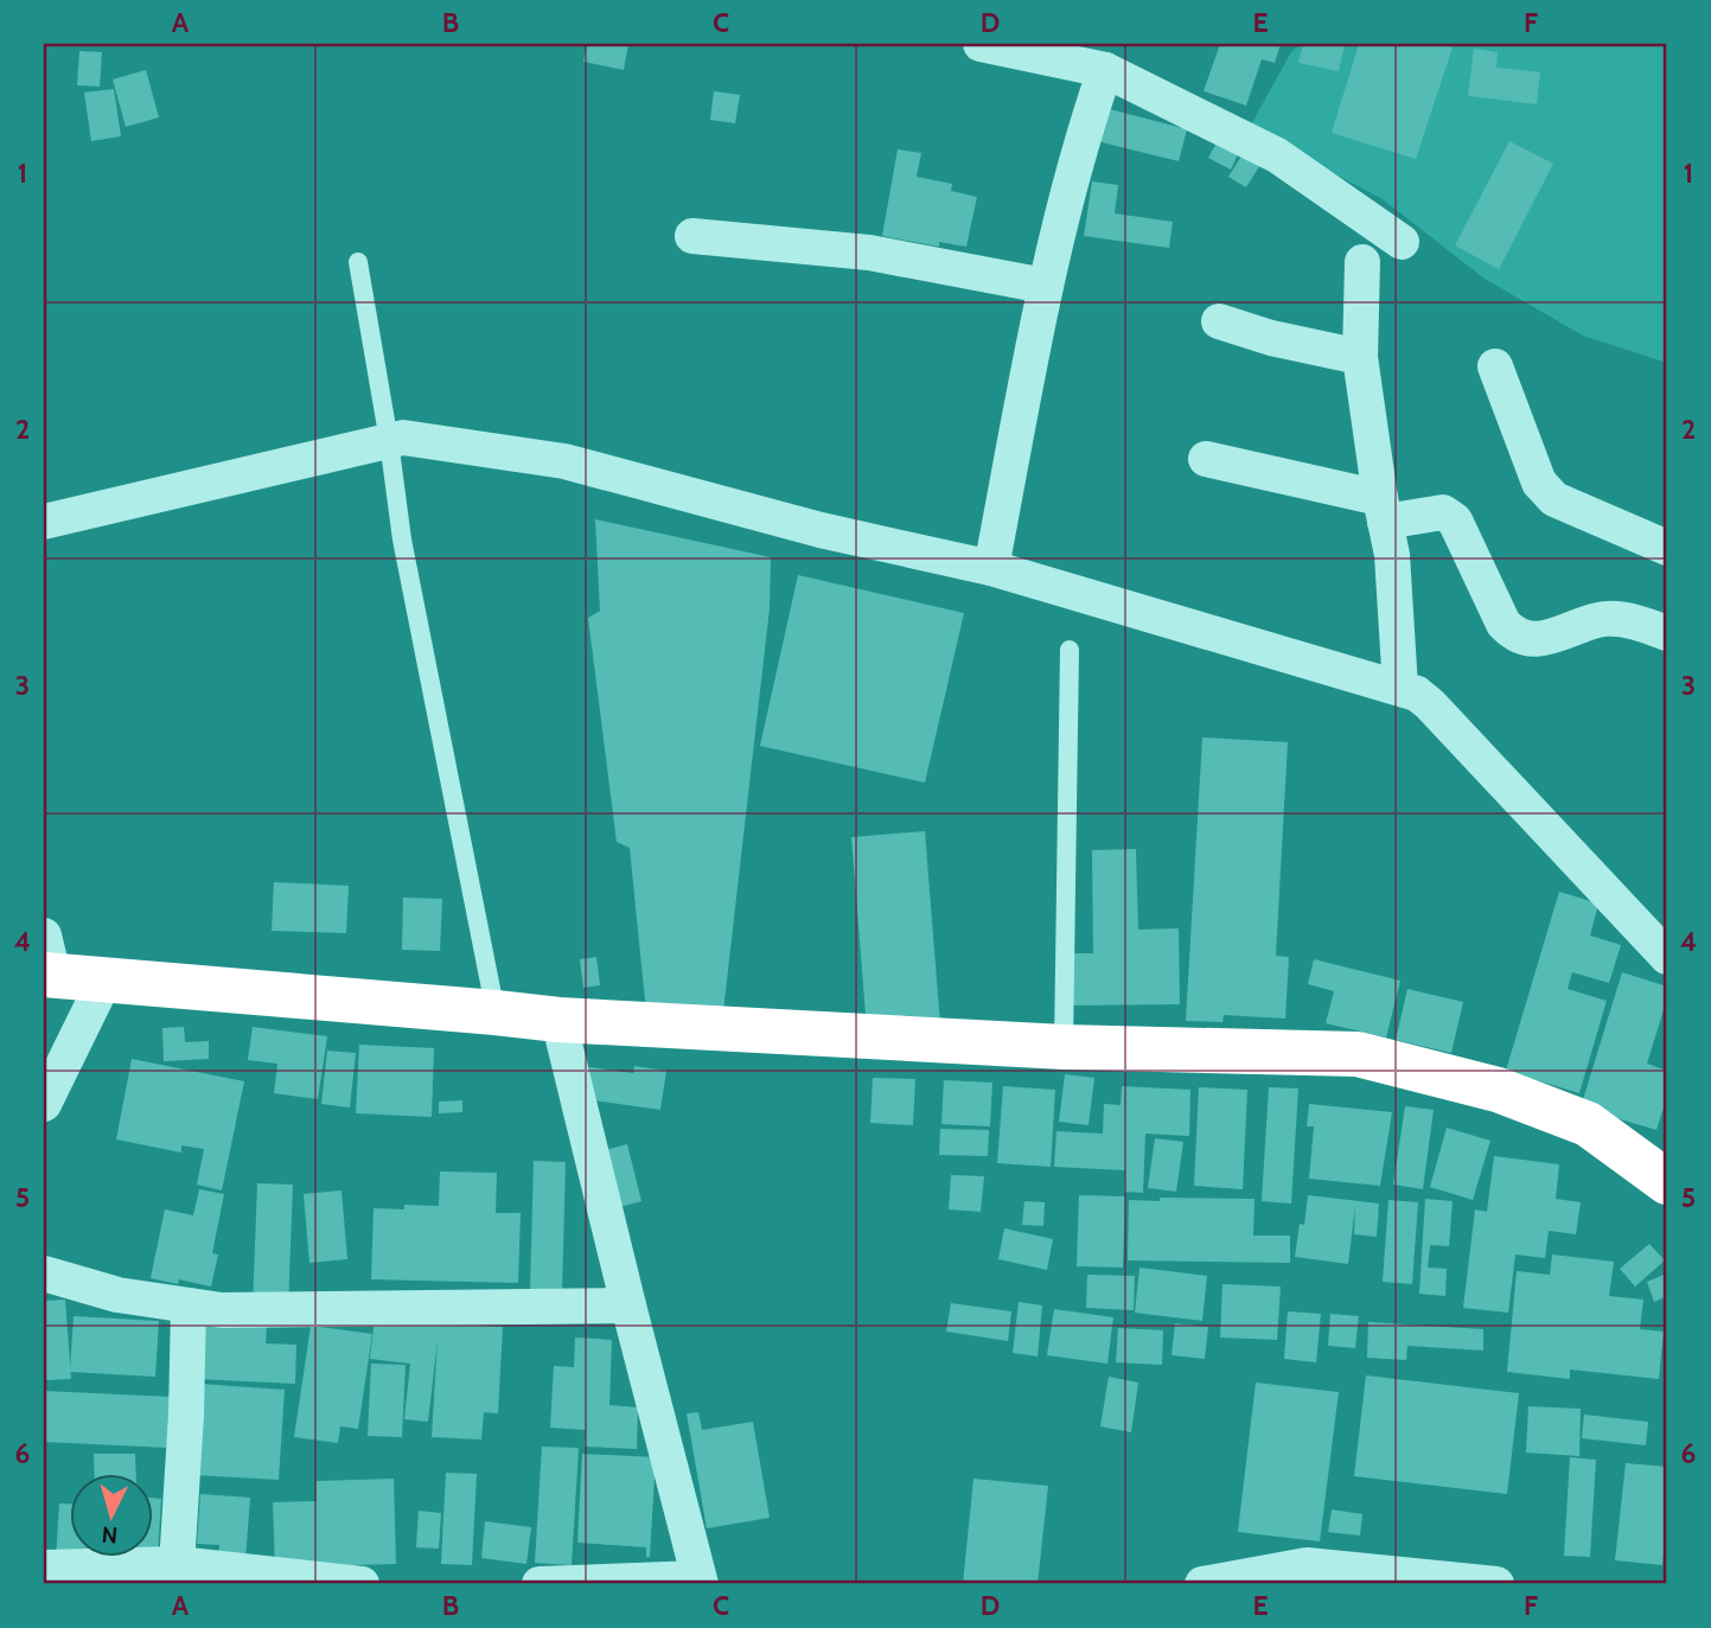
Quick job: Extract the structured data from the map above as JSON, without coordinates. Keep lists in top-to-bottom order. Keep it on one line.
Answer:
{"north":"bottom","grid":{"columns":["A","B","C","D","E","F"],"rows":["1","2","3","4","5","6"]}}
